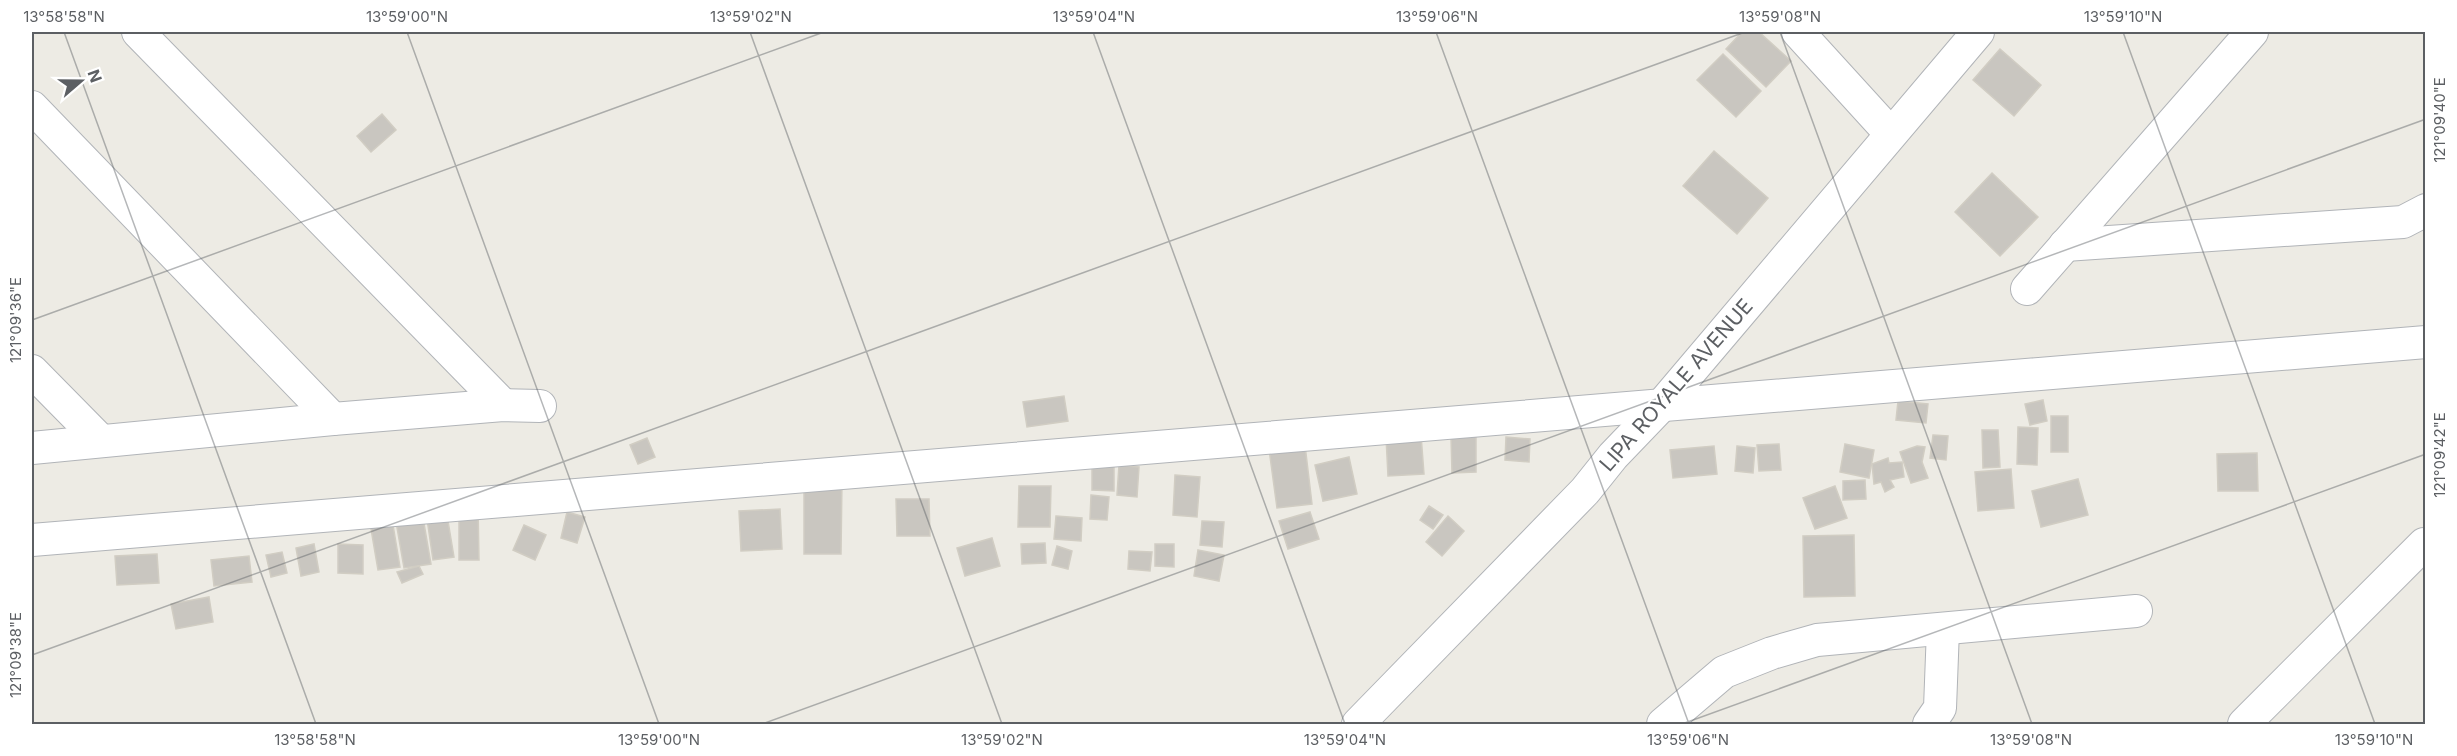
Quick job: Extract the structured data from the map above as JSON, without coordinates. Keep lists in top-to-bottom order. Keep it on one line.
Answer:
{"streets":{"street":["LIPA ROYALE AVENUE"]},"north":"right","coordinates":["13°58'58\"N","13°59'00\"N","13°59'02\"N","13°59'04\"N","13°59'06\"N","13°59'08\"N","13°59'10\"N","121°09'40\"E","121°09'36\"E","121°09'42\"E","121°09'38\"E"]}
